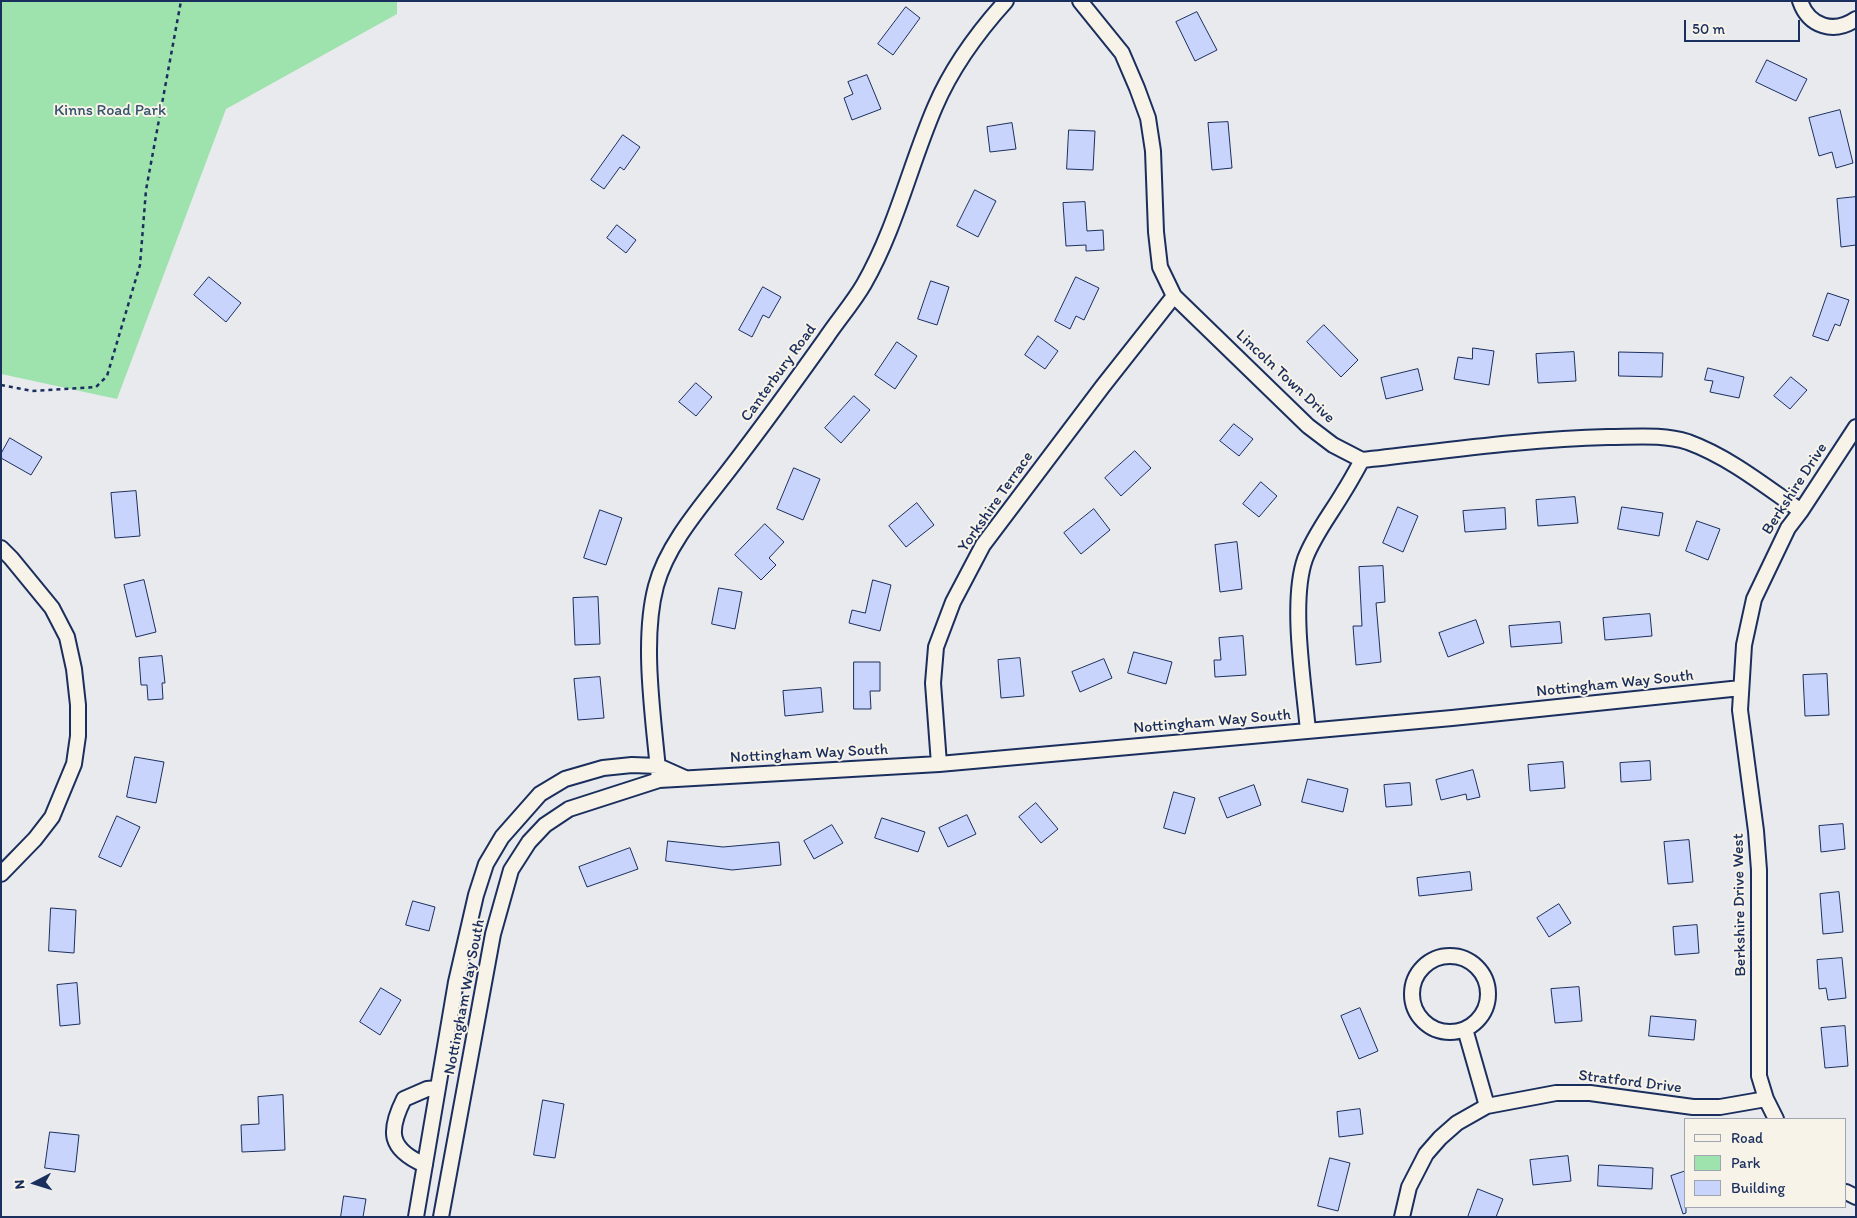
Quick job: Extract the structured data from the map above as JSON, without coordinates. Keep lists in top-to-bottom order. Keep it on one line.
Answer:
{"streets":{"street":["Canterbury Road","Lincoln Town Drive","Berkshire Drive","Yorkshire Terrace","Nottingham Way South","Berkshire Drive West","Stratford Drive"]},"crossings":[["Canterbury Road","Nottingham Way South"],["Lincoln Town Drive","Yorkshire Terrace"],["Berkshire Drive","Nottingham Way South"],["Berkshire Drive","Berkshire Drive West"],["Yorkshire Terrace","Nottingham Way South"],["Nottingham Way South","Berkshire Drive West"],["Berkshire Drive West","Stratford Drive"]],"parks":["Kinns Road Park"],"legend":["Road","Park","Building"],"scale_bar":"50 m","north":"left"}
